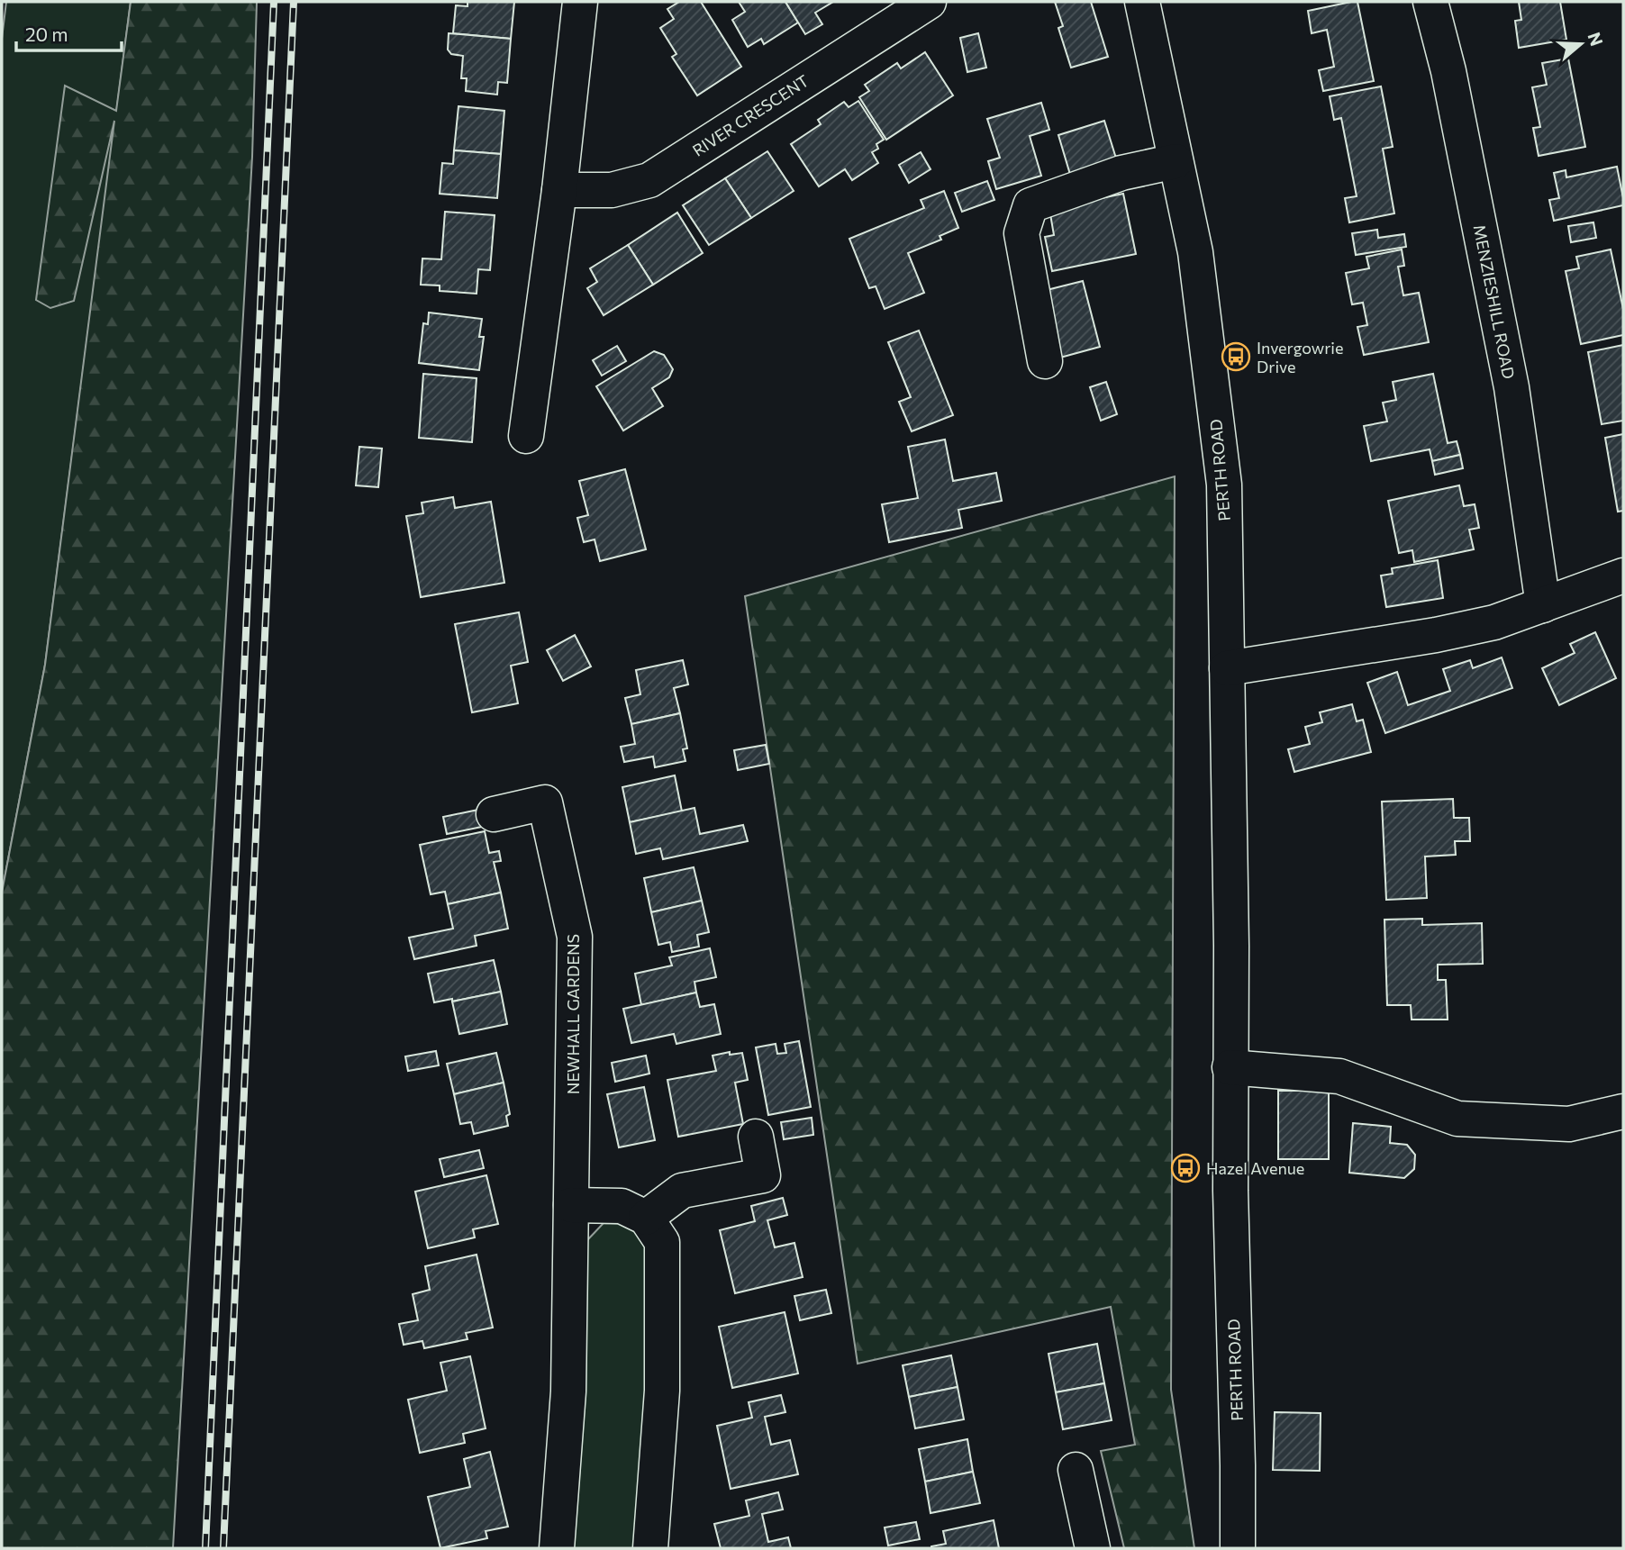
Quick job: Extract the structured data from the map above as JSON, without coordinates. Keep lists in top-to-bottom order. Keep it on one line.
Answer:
{"streets":{"street":["RIVER CRESCENT","MENZIESHILL ROAD","PERTH ROAD","NEWHALL GARDENS"]},"places":{"bus stop":["Invergowrie Drive","Hazel Avenue"]},"scale_bar":"20 m","north":"right"}
